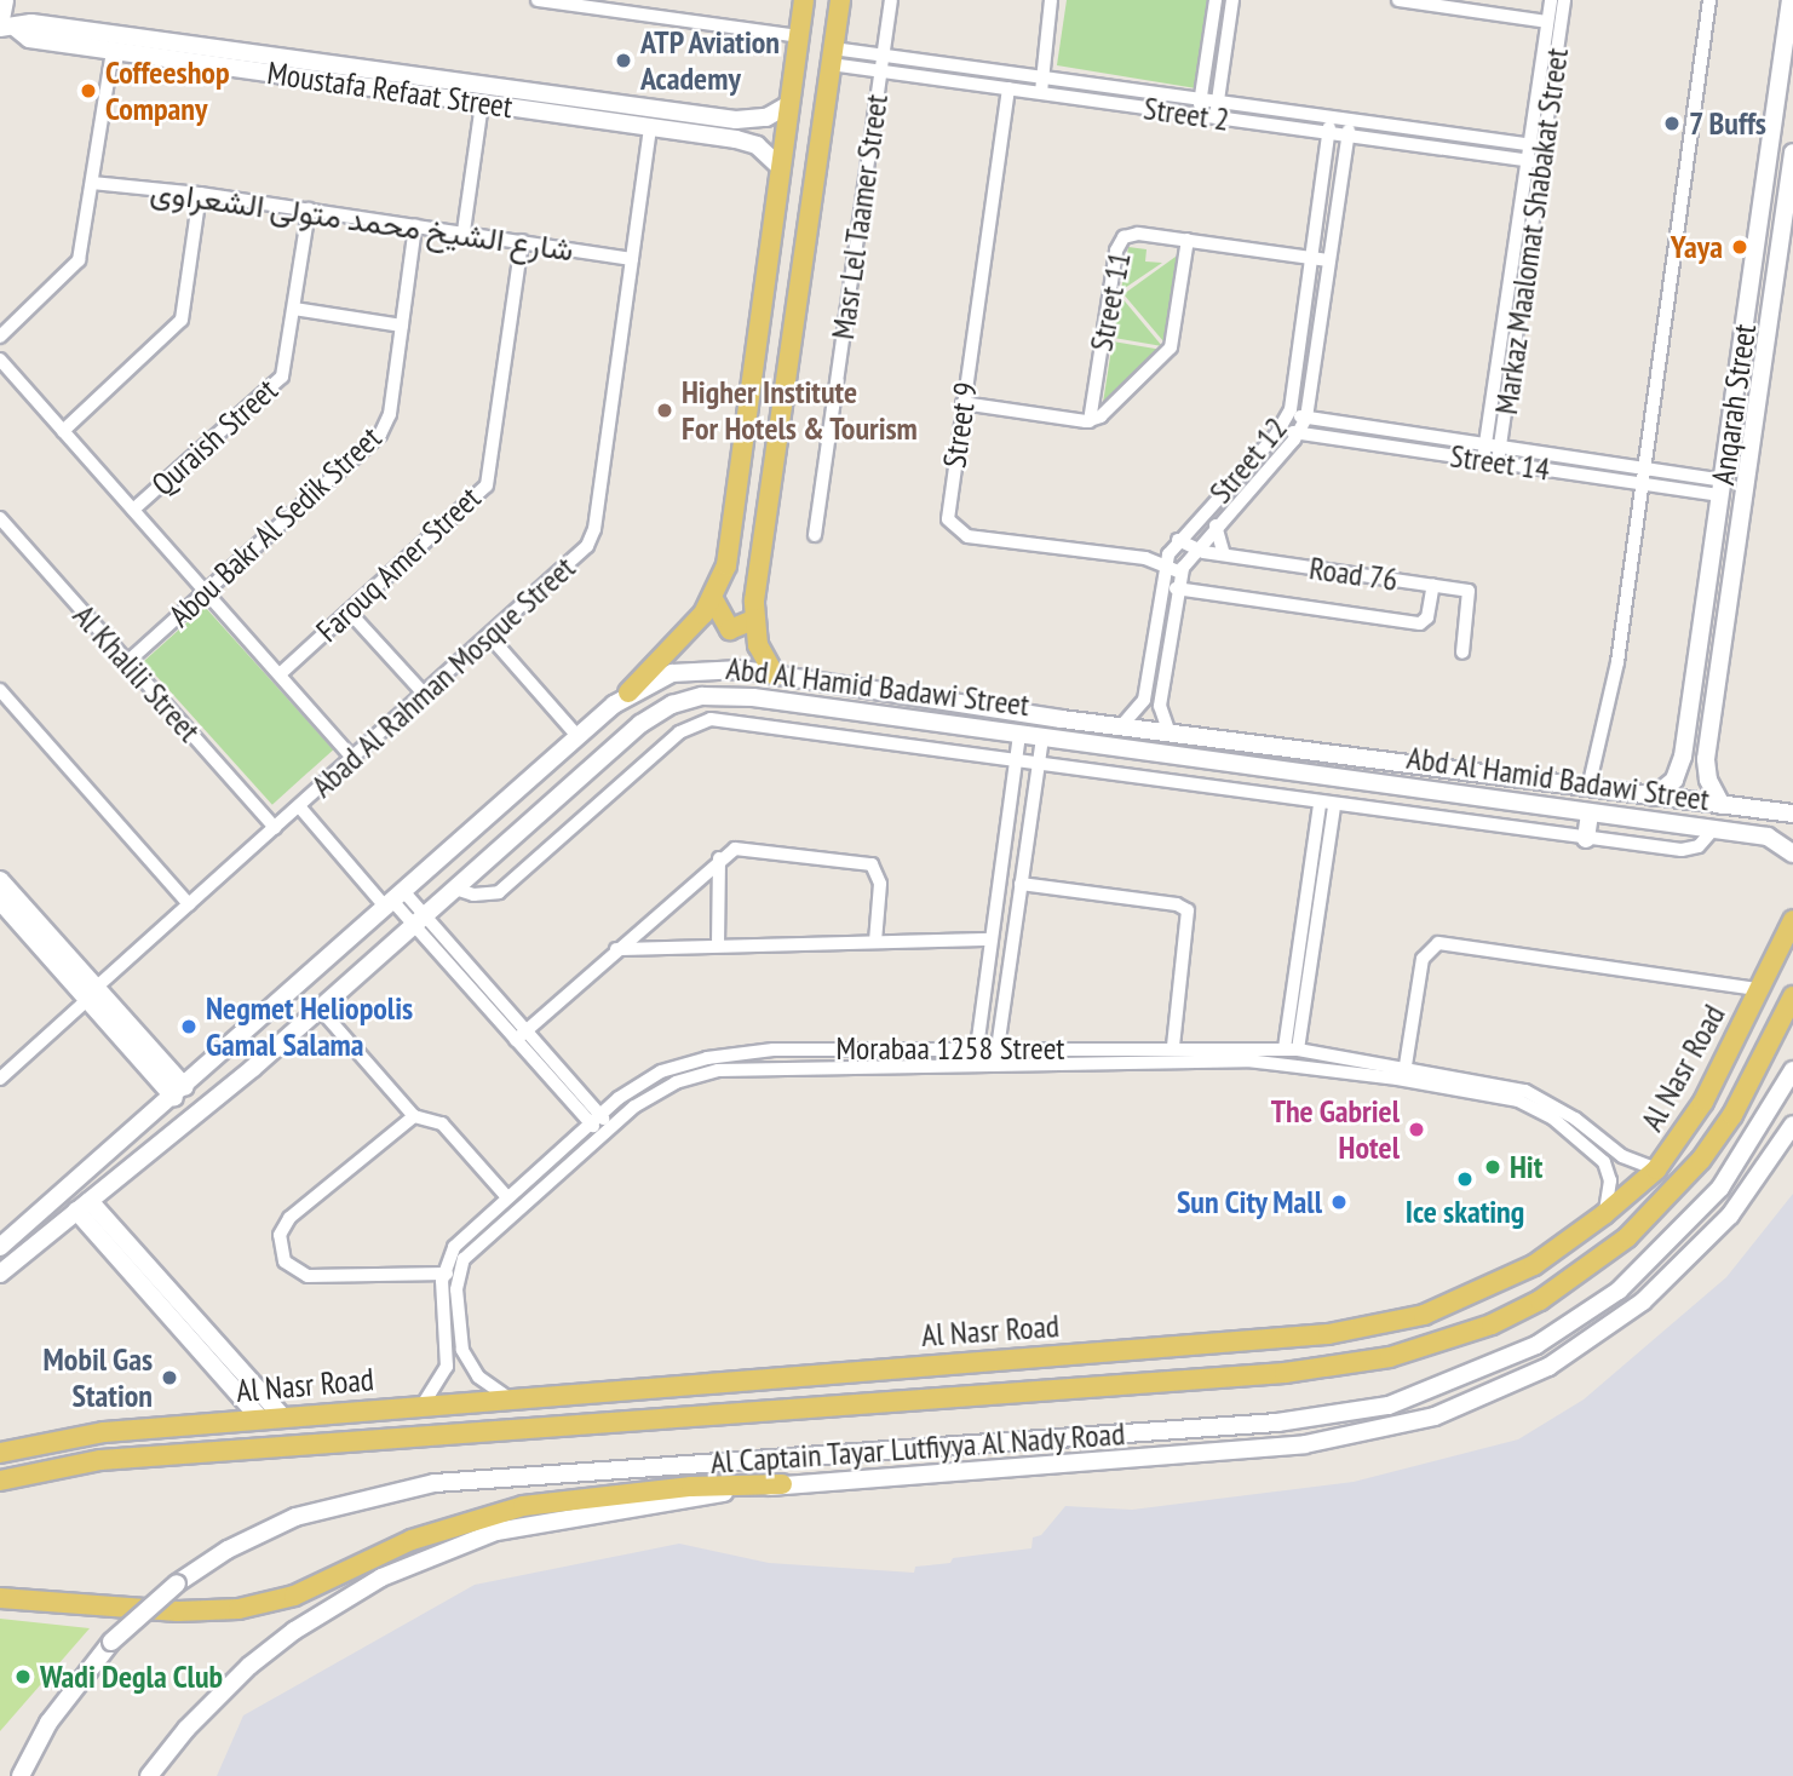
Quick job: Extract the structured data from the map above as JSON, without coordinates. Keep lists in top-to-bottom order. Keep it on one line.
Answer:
{"streets":{"main road":["Moustafa Refaat Street","Anqarah Street","Abd Al Hamid Badawi Street","Al Nasr Road","Al Captain Tayar Lutfiyya Al Nady Road"],"street":["Street 2","Masr Lel Taamer Street","شارع الشيخ محمد متولى الشعراوى","Markaz Maalomat Shabakat Street","Street 11","Street 9","Quraish Street","Street 12","Street 14","Abou Bakr Al Sedik Street","Farouq Amer Street","Road 76","Al Khalili Street","Abad Al Rahman Mosque Street","Morabaa 1258 Street"]},"crossings":[["Moustafa Refaat Street","Abad Al Rahman Mosque Street"],["Moustafa Refaat Street","Abd Al Hamid Badawi Street"],["Street 2","Masr Lel Taamer Street"],["Street 2","Markaz Maalomat Shabakat Street"],["Street 2","Street 9"],["Street 2","Street 12"],["Street 2","Abd Al Hamid Badawi Street"],["شارع الشيخ محمد متولى الشعراوى","Quraish Street"],["شارع الشيخ محمد متولى الشعراوى","Abou Bakr Al Sedik Street"],["شارع الشيخ محمد متولى الشعراوى","Farouq Amer Street"],["شارع الشيخ محمد متولى الشعراوى","Abad Al Rahman Mosque Street"],["Markaz Maalomat Shabakat Street","Street 14"],["Street 11","Street 12"],["Anqarah Street","Street 14"],["Street 9","Street 12"],["Street 12","Street 14"],["Street 12","Road 76"],["Street 12","Abd Al Hamid Badawi Street"],["Abou Bakr Al Sedik Street","Al Khalili Street"],["Al Khalili Street","Abad Al Rahman Mosque Street"],["Morabaa 1258 Street","Al Nasr Road"]],"places":["ATP Aviation Academy","Coffeeshop Company","7 Buffs","Yaya","Higher Institute For Hotels & Tourism","Negmet Heliopolis Gamal Salama","The Gabriel Hotel","Hit","Ice skating","Sun City Mall","Mobil Gas Station","Wadi Degla Club"]}
